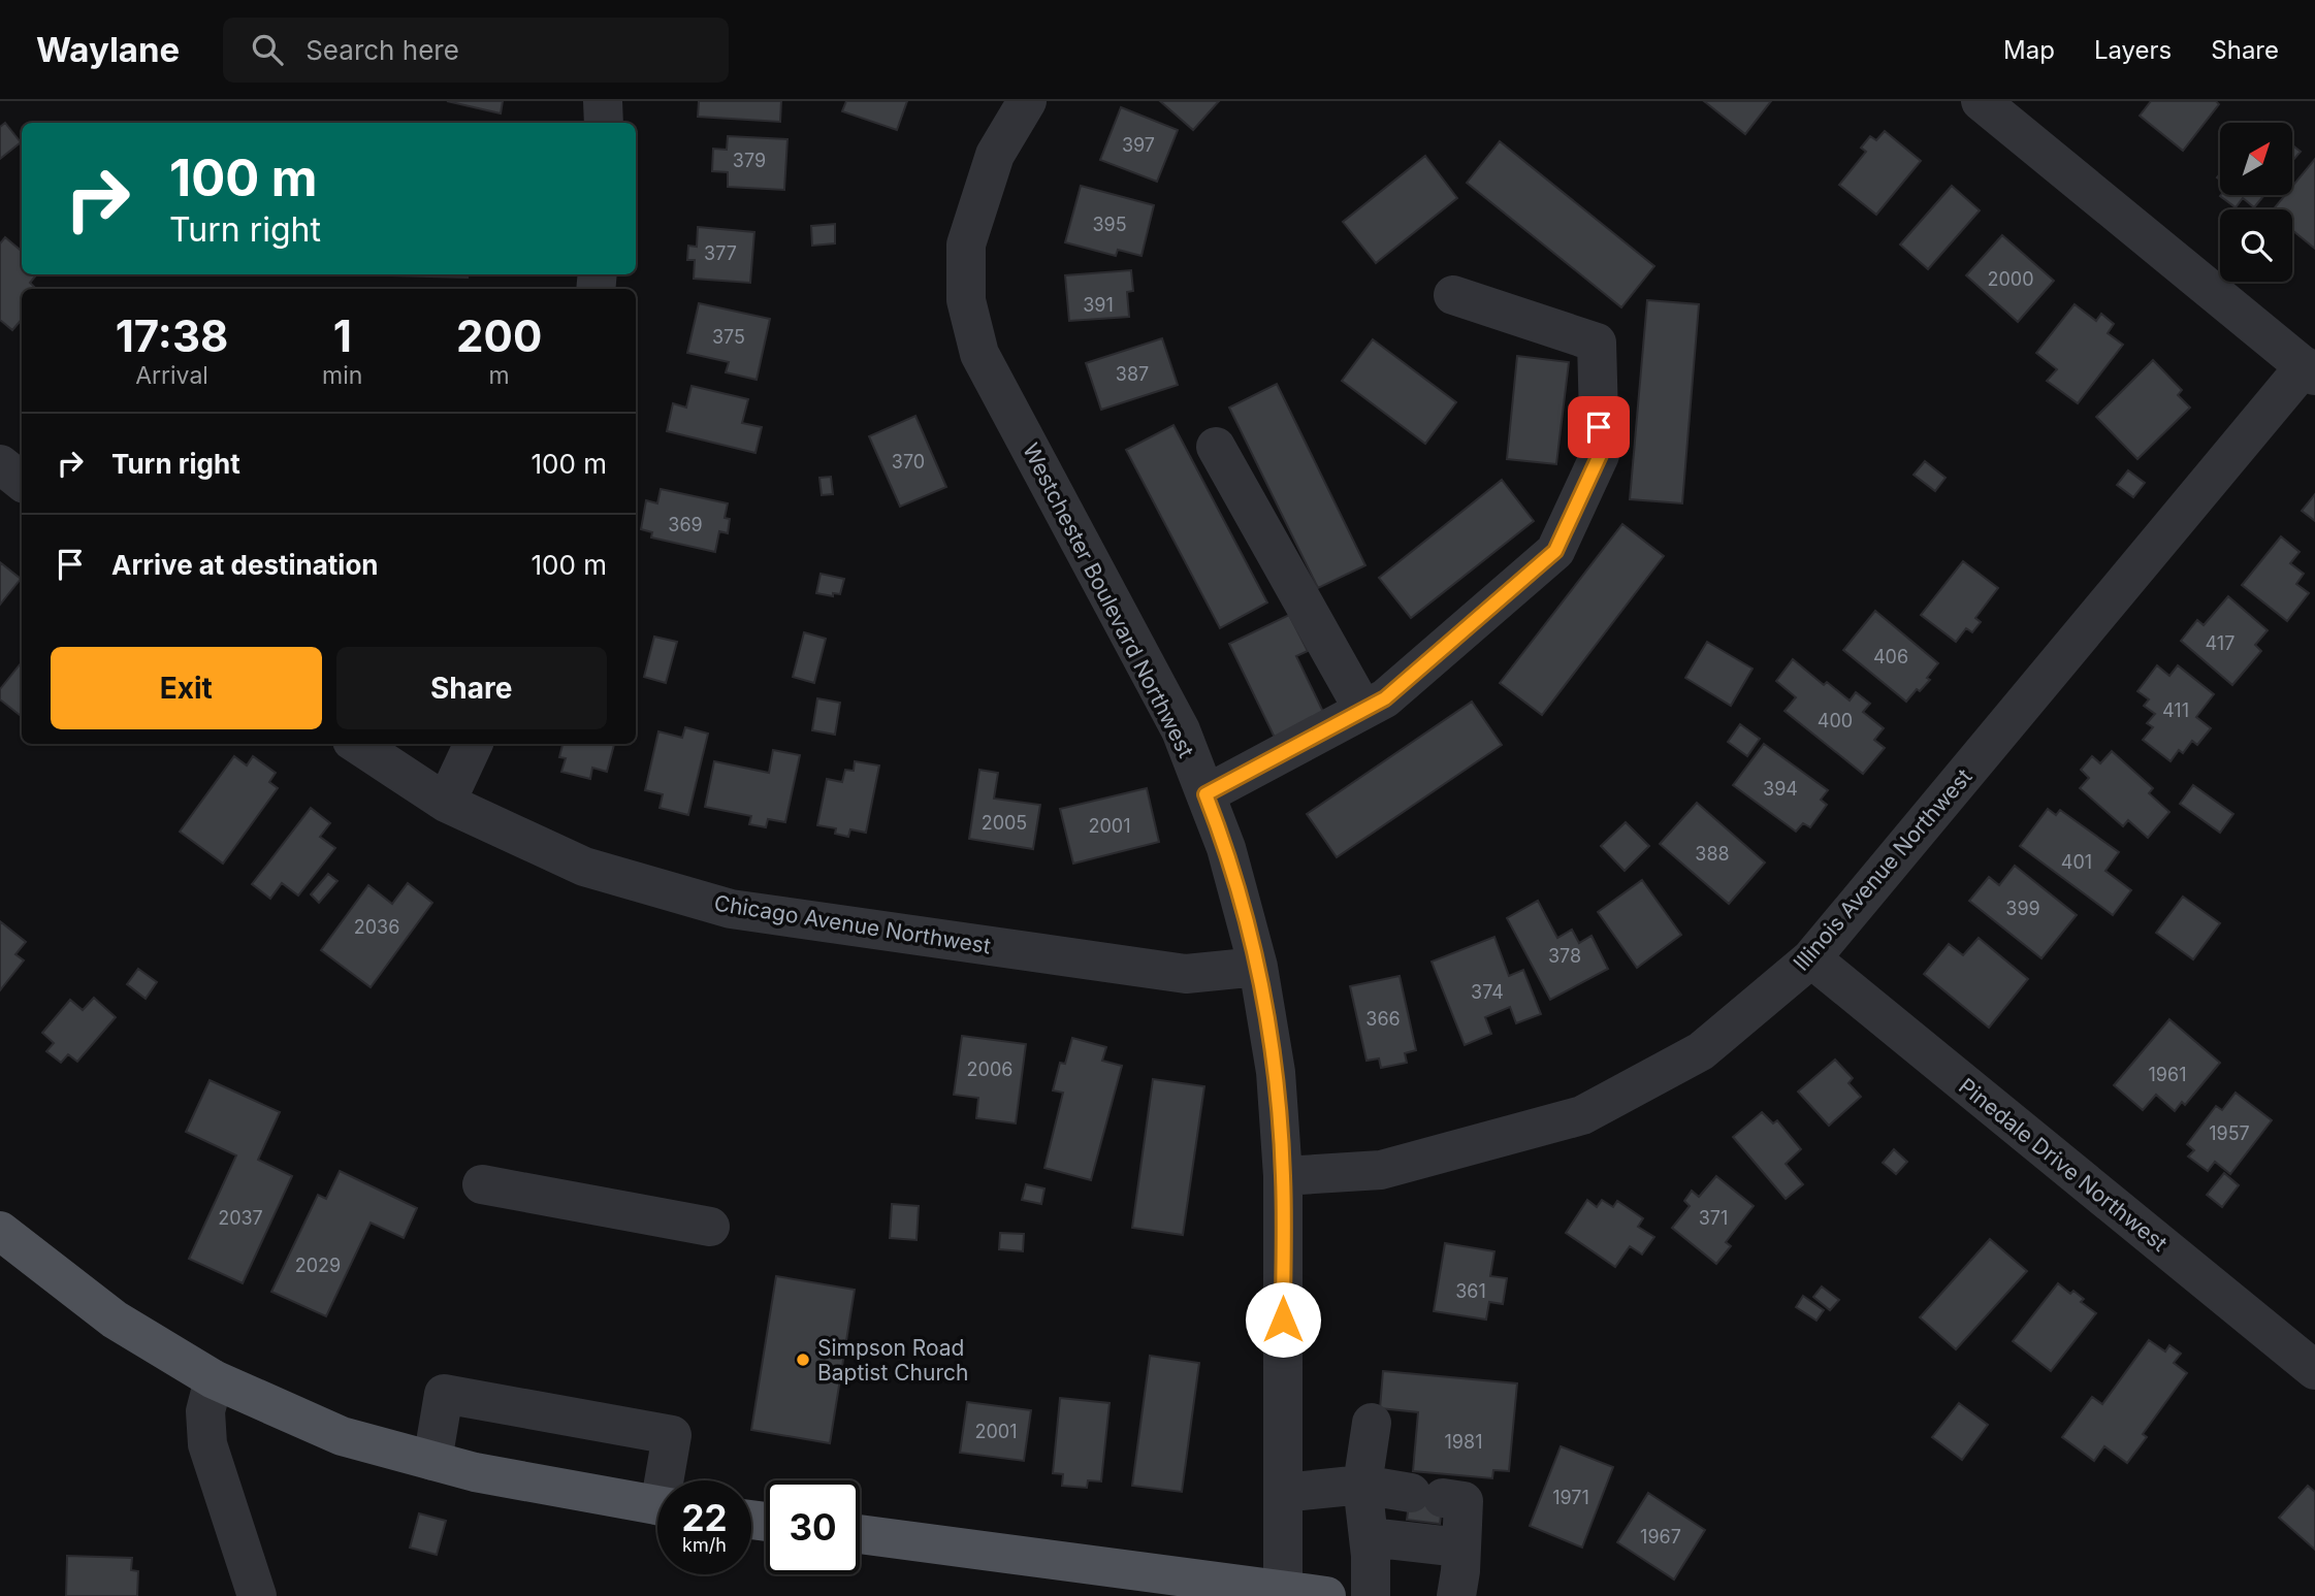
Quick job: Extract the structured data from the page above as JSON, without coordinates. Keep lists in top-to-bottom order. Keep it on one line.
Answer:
{"streets":{"street":["Westchester Boulevard Northwest","Illinois Avenue Northwest","Chicago Avenue Northwest","Pinedale Drive Northwest"]},"crossings":[["Westchester Boulevard Northwest","Illinois Avenue Northwest"],["Westchester Boulevard Northwest","Chicago Avenue Northwest"],["Illinois Avenue Northwest","Pinedale Drive Northwest"]],"places":["Simpson Road Baptist Church"],"house_numbers":["397","379","395","377","2000","391","375","387","370","369","417","406","411","400","394","2005","2001","388","401","399","2036","378","374","366","2006","1961","1957","2037","371","2029","361","2001","1981","1971","1967"],"north":"top right","page":{"header":"Waylane","search":"Search here","nav":["Map","Layers","Share"],"turn":["100 m","Turn right"],"eta":["17:38","Arrival","1","min","200","m"],"list":[{"name":"Turn right","value":"100 m"},{"name":"Arrive at destination","value":"100 m"}],"buttons":["Exit","Share"],"speed":"22 km/h","limit":"30"}}
